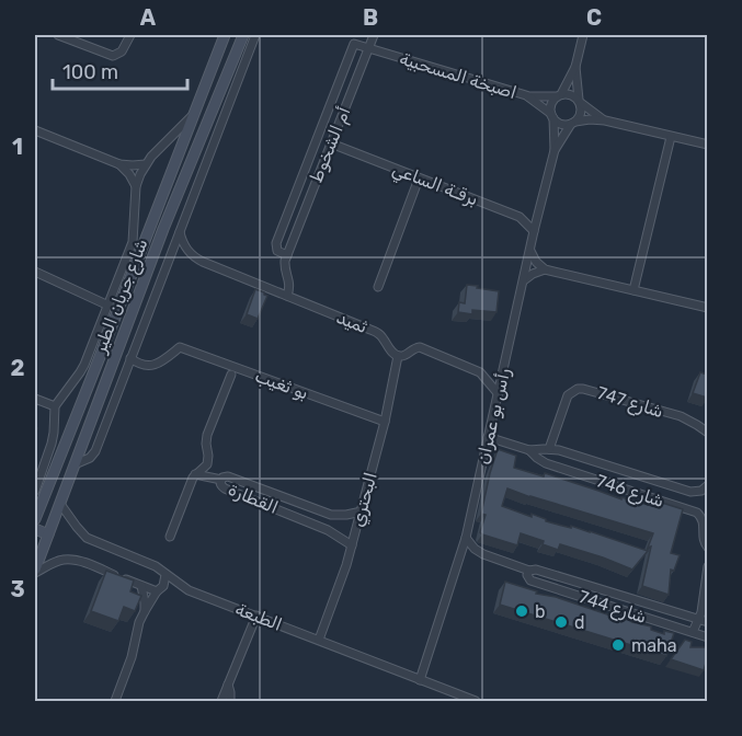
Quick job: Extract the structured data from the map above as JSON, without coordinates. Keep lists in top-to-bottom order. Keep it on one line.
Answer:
{"streets":{"street":["اصبخة المسحبية","أم الشخوط","برقـة الساعي","شارع جريان الطير","ثميد","بو ثغيب","شارع 747","رأس بو عمران","شارع 746","القطارة","البحتري","شارع 744","الطبعة"]},"crossings":[["اصبخة المسحبية","أم الشخوط"],["اصبخة المسحبية","رأس بو عمران"],["أم الشخوط","برقـة الساعي"],["أم الشخوط","ثميد"],["برقـة الساعي","رأس بو عمران"],["شارع جريان الطير","الطبعة"],["ثميد","البحتري"],["بو ثغيب","البحتري"],["شارع 747","شارع 746"],["رأس بو عمران","شارع 746"],["رأس بو عمران","شارع 744"],["رأس بو عمران","الطبعة"],["القطارة","البحتري"],["البحتري","الطبعة"]],"places":["b","d","maha"],"scale_bar":"100 m","grid":{"columns":["A","B","C"],"rows":["1","2","3"]}}
